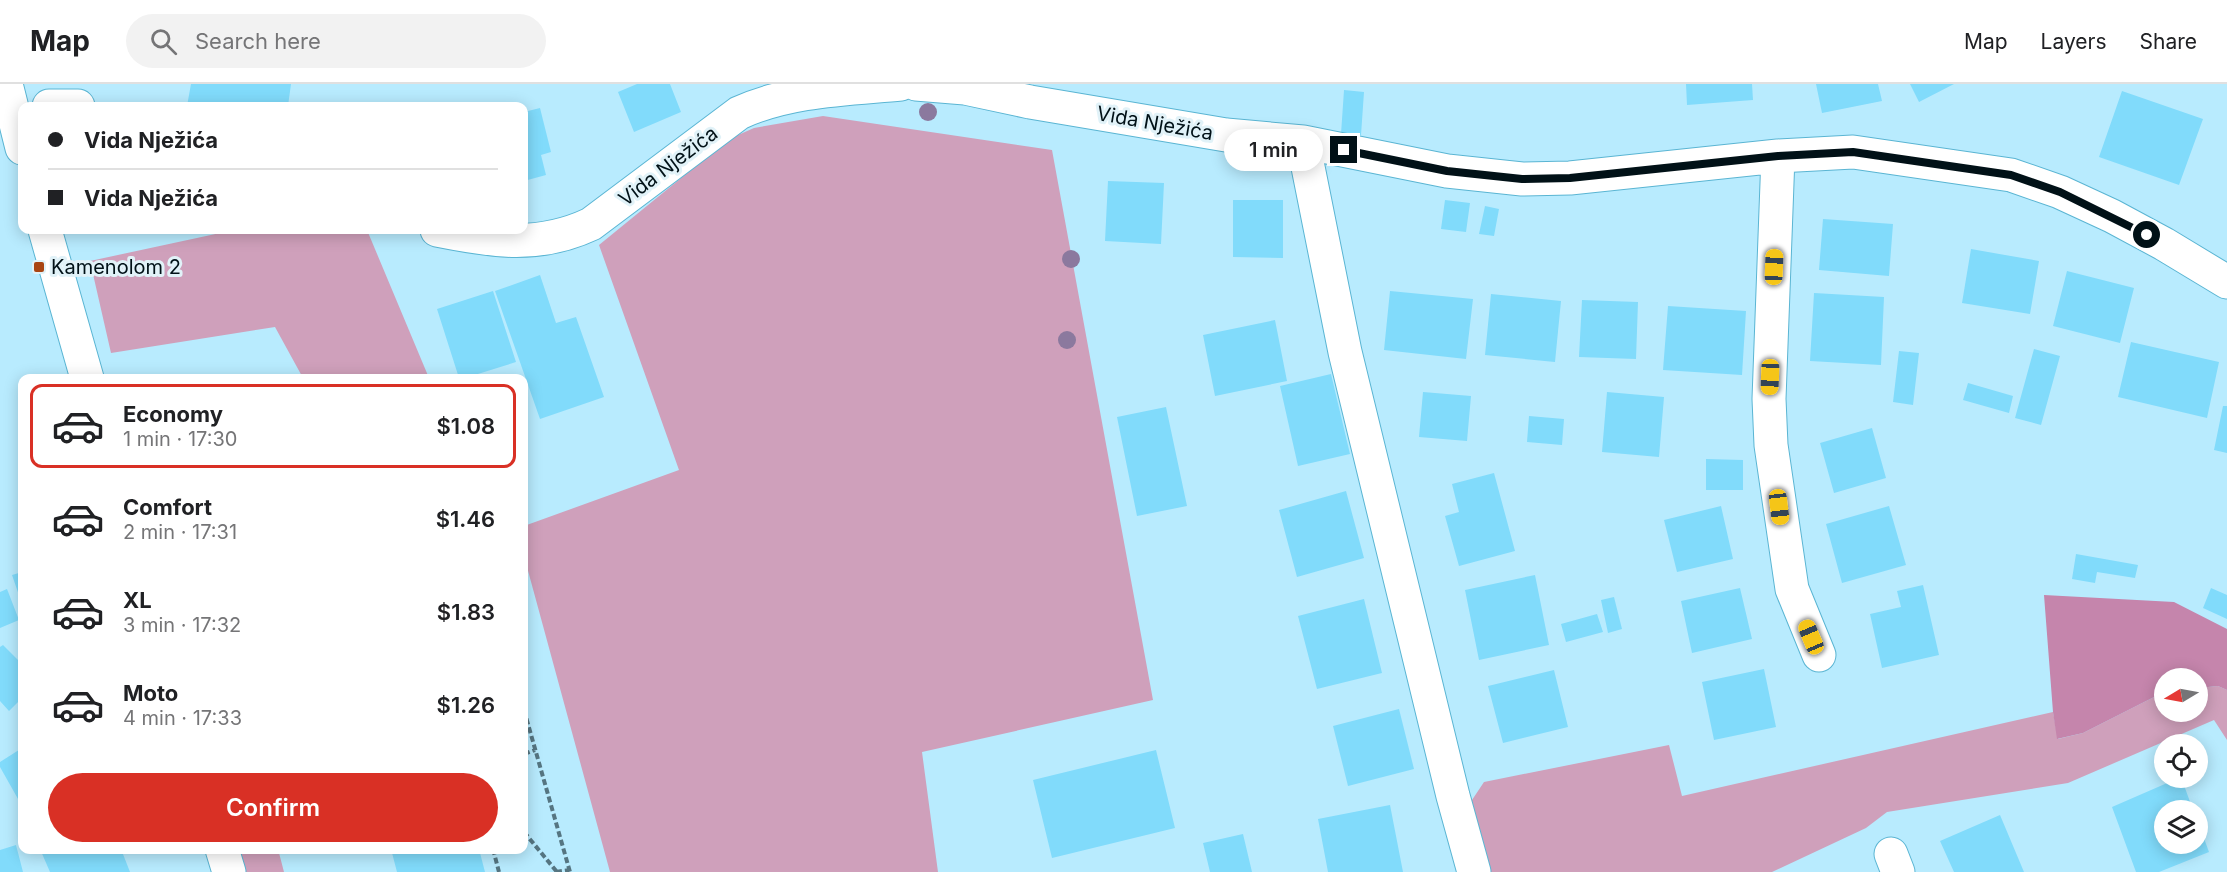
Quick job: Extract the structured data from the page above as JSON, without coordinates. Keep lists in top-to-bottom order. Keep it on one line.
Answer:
{"streets":{"street":["Vida Nježića"]},"places":{"transit":["Kamenolom 2"]},"north":"left","page":{"header":"Map","search":"Search here","nav":["Map","Layers","Share"],"banner":["Vida Nježića","Vida Nježića"],"bubble":"1 min","list":[{"name":"Economy","note":"1 min · 17:30","value":"$1.08"},{"name":"Comfort","note":"2 min · 17:31","value":"$1.46"},{"name":"XL","note":"3 min · 17:32","value":"$1.83"},{"name":"Moto","note":"4 min · 17:33","value":"$1.26"}],"buttons":"Confirm"}}
